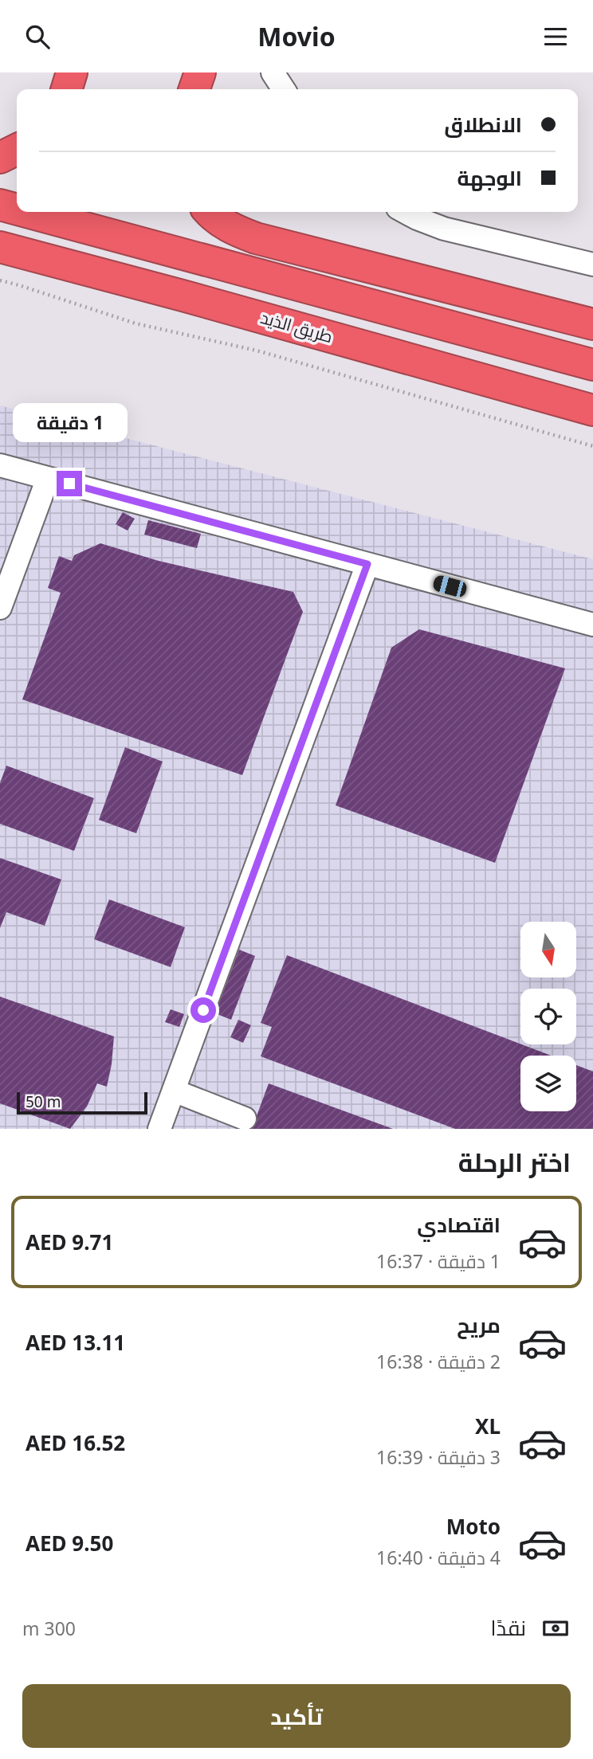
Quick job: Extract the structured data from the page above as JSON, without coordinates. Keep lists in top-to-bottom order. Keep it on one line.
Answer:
{"streets":{"highway":["طريق الذيد"]},"scale_bar":"50 m","north":"bottom","page":{"header":"Movio","banner":["الانطلاق","الوجهة"],"bubble":"1 دقيقة","scale":"50 m","heading":"اختر الرحلة","list":[{"name":"اقتصادي","note":"1 دقيقة · 16:37","value":"AED 9.71"},{"name":"مريح","note":"2 دقيقة · 16:38","value":"AED 13.11"},{"name":"XL","note":"3 دقيقة · 16:39","value":"AED 16.52"},{"name":"Moto","note":"4 دقيقة · 16:40","value":"AED 9.50"}],"pay":["نقدًا","300 m"],"buttons":"تأكيد"}}
